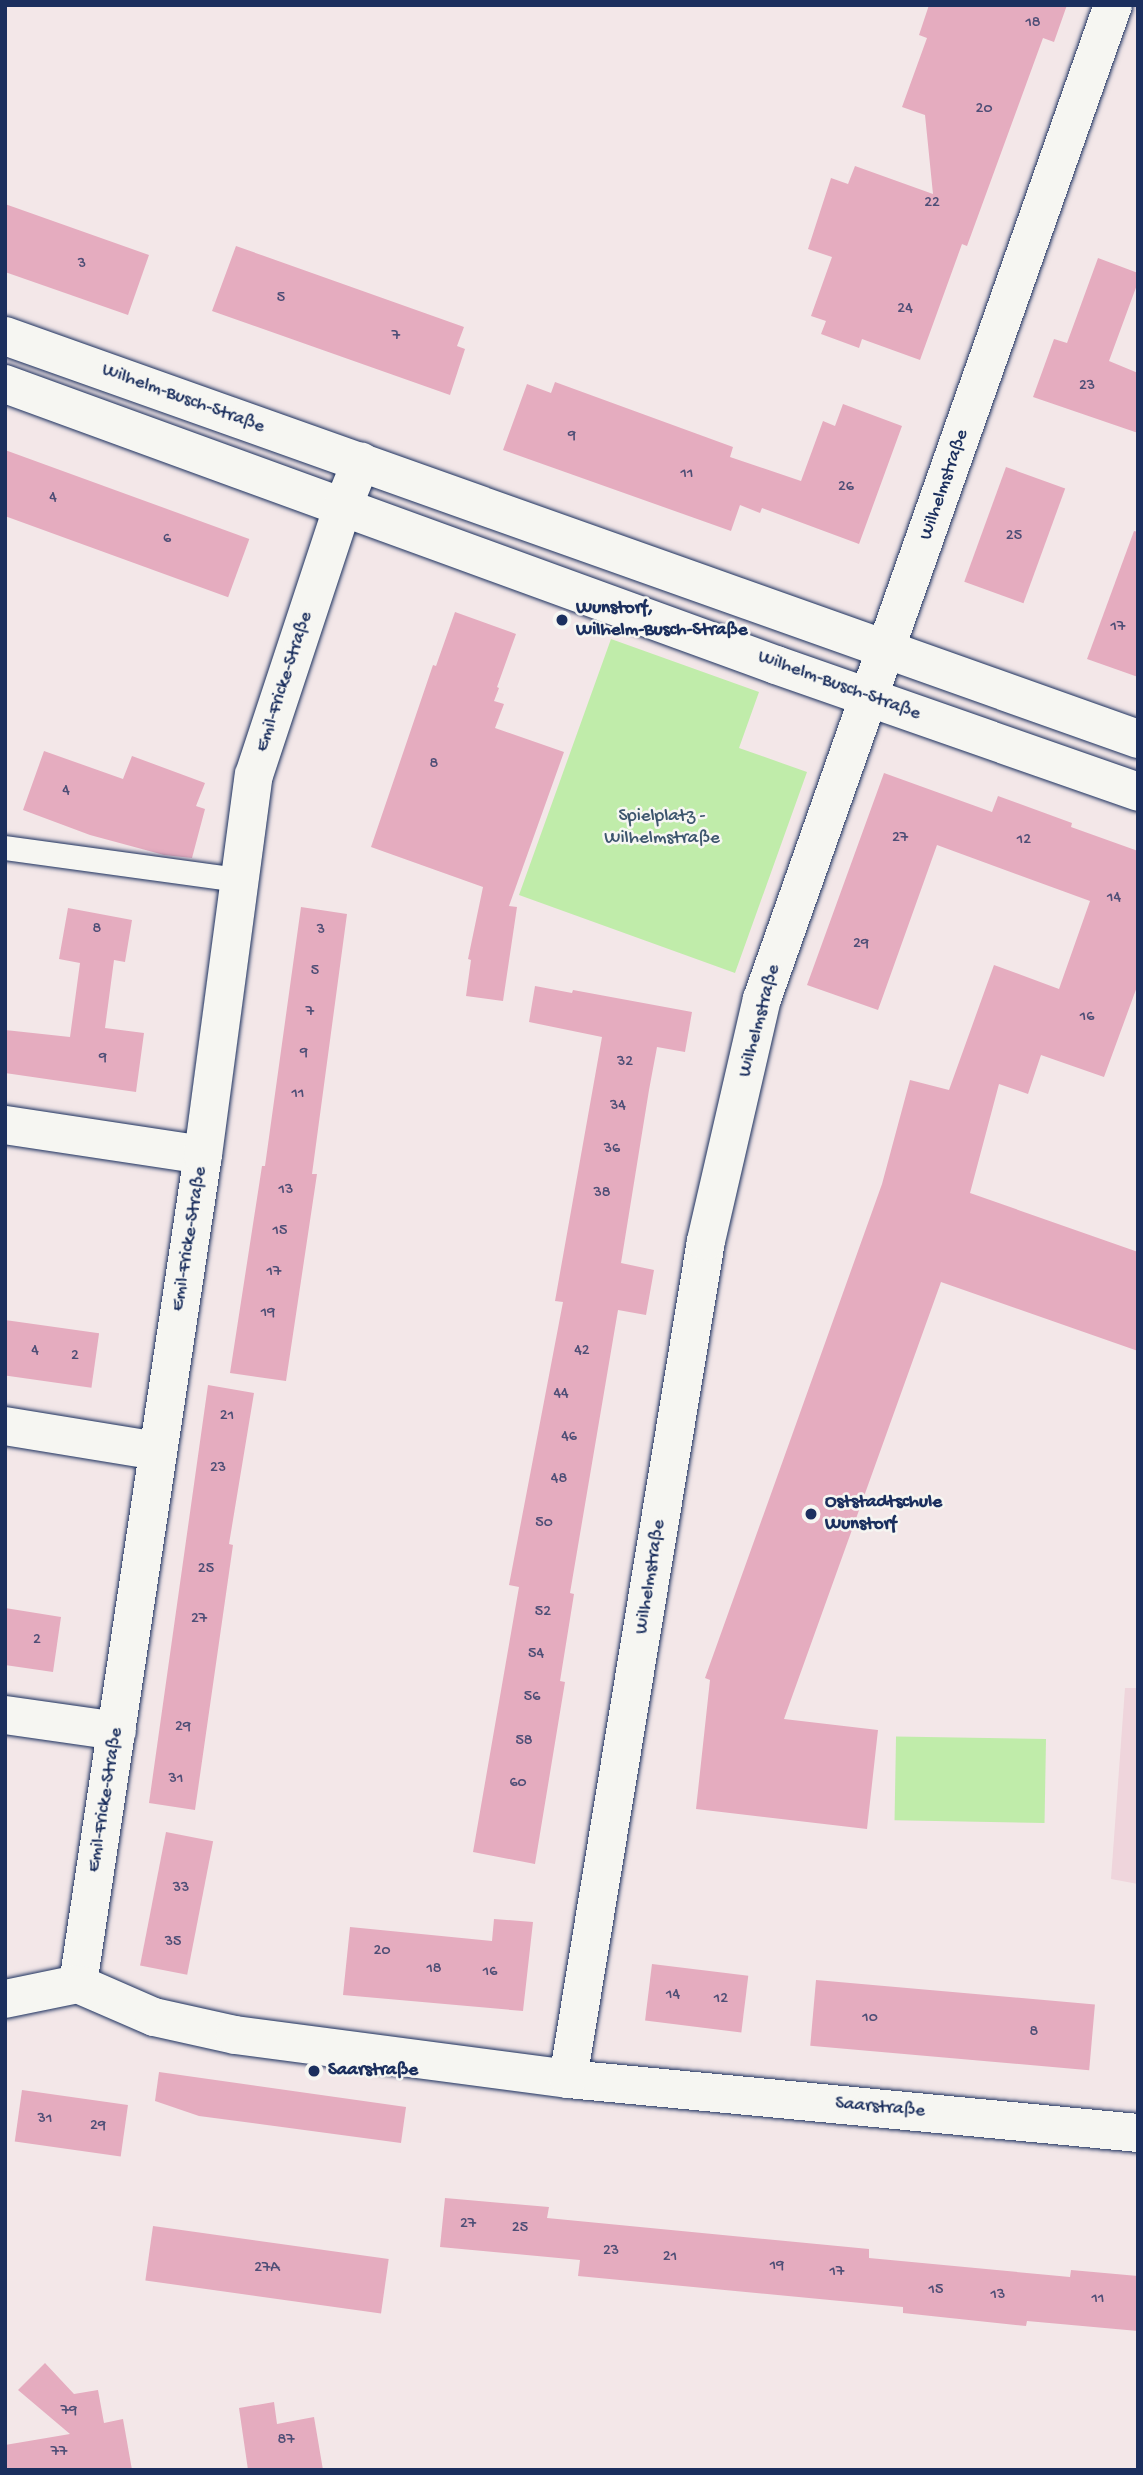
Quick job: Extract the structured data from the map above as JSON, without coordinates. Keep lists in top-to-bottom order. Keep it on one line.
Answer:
{"streets":{"street":["Wilhelm-Busch-Straße","Wilhelmstraße","Emil-Fricke-Straße","Saarstraße"]},"crossings":[["Wilhelm-Busch-Straße","Wilhelmstraße"],["Wilhelm-Busch-Straße","Emil-Fricke-Straße"],["Wilhelmstraße","Saarstraße"],["Emil-Fricke-Straße","Saarstraße"]],"parks":["Spielplatz - Wilhelmstraße"],"places":["Wunstorf, Wilhelm-Busch-Straße","Oststadtschule Wunstorf","Saarstraße"],"house_numbers":["18","20","22","3","5","24","7","23","9","11","26","4","25","6","17","8","4","27","12","14","8","3","29","5","7","16","9","9","32","11","34","36","13","38","15","17","19","4","42","2","44","21","46","23","48","50","25","52","27","2","54","56","29","58","31","60","33","35","20","18","16","14","12","10","8","31","29","27","25","23","21","19","27A","17","15","13","11","79","87","77"]}
